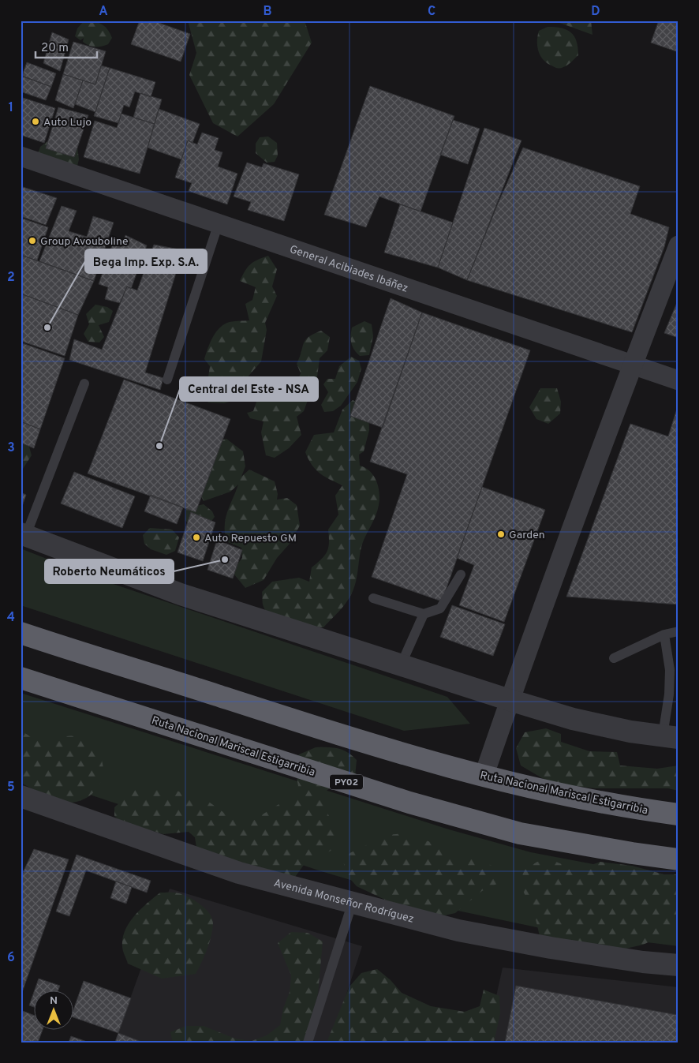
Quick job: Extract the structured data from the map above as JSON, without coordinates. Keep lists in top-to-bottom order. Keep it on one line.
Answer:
{"streets":{"highway":["Ruta Nacional Mariscal Estigarribia","PY02"],"street":["General Acibiades Ibáñez","Avenida Monseñor Rodríguez"]},"places":["Auto Lujo","Group Avouboline","Bega Imp. Exp. S.A.","Central del Este - NSA","Garden","Auto Repuesto GM","Roberto Neumáticos"],"scale_bar":"20 m","north":"top","grid":{"columns":["A","B","C","D"],"rows":["1","2","3","4","5","6"]}}
